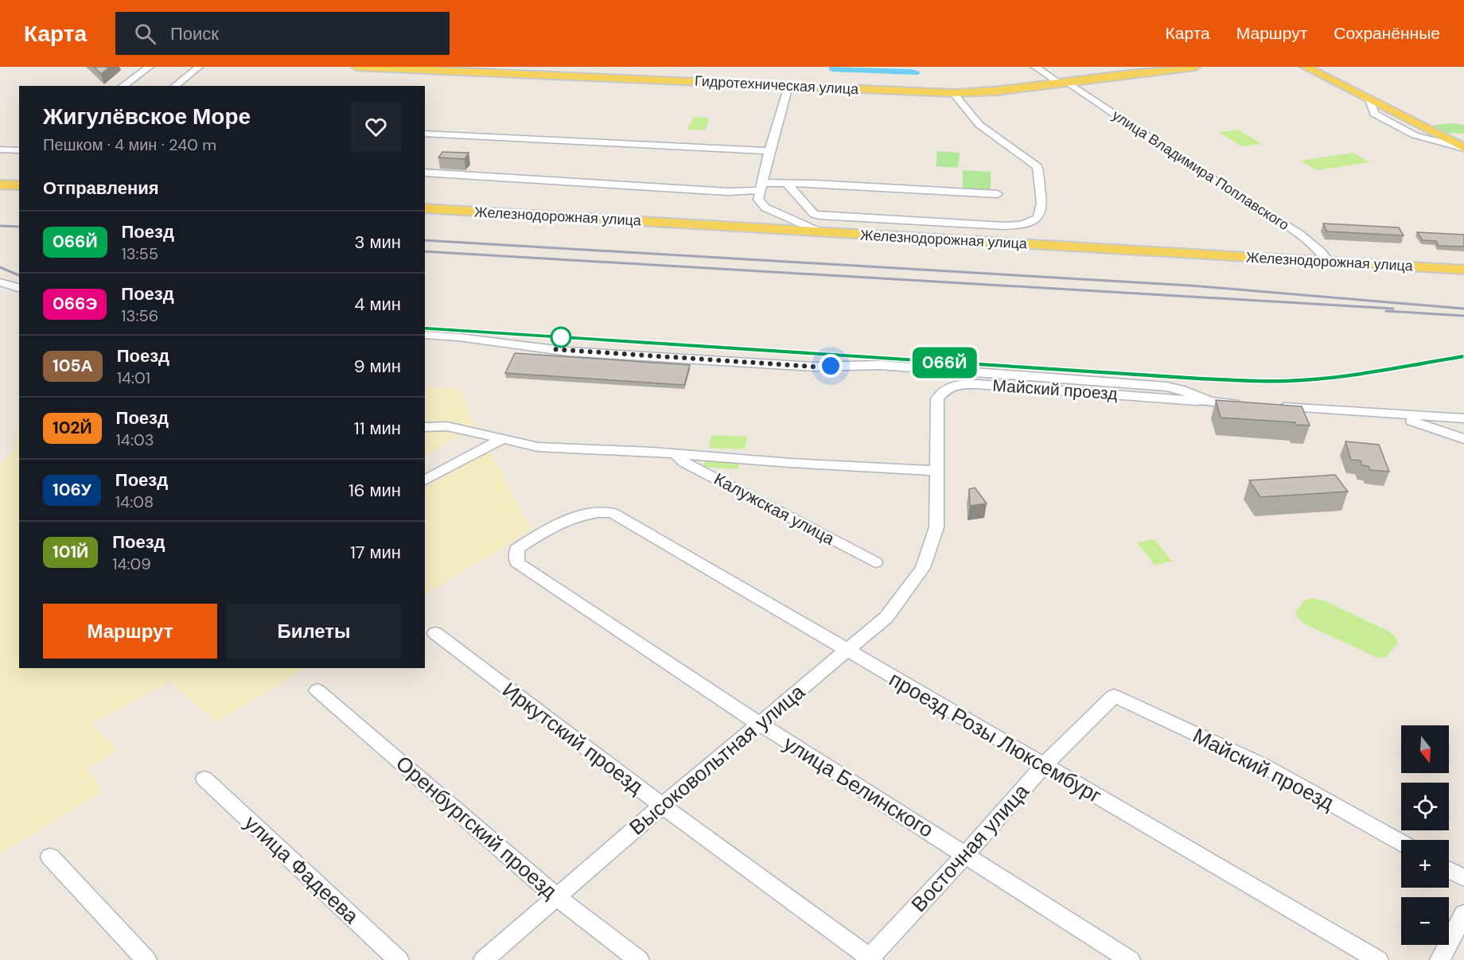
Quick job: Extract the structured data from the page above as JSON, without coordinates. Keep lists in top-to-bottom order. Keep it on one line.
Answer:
{"streets":{"main road":["Гидротехническая улица","Железнодорожная улица"],"street":["улица Владимира Поплавского","Майский проезд","Калужская улица","проезд Розы Люксембург","Иркутский проезд","Высоковольтная улица","улица Белинского","Оренбургский проезд","Восточная улица","улица Фадеева"]},"crossings":[["Гидротехническая улица","улица Владимира Поплавского"],["улица Владимира Поплавского","Железнодорожная улица"],["Майский проезд","Высоковольтная улица"],["Майский проезд","Восточная улица"],["проезд Розы Люксембург","Высоковольтная улица"],["проезд Розы Люксембург","улица Белинского"],["проезд Розы Люксембург","Восточная улица"],["Иркутский проезд","Высоковольтная улица"],["Иркутский проезд","Восточная улица"],["Высоковольтная улица","улица Белинского"],["Высоковольтная улица","Оренбургский проезд"],["улица Белинского","Восточная улица"]],"north":"bottom","page":{"header":"Карта","search":"Поиск","nav":["Карта","Маршрут","Сохранённые"],"on_map":"066Й","heading":[["Жигулёвское Море","Пешком · 4 мин · 240 m"],"Отправления"],"list":[{"mark":"066Й","name":"Поезд","note":"13:55","value":"3 мин"},{"mark":"066Э","name":"Поезд","note":"13:56","value":"4 мин"},{"mark":"105А","name":"Поезд","note":"14:01","value":"9 мин"},{"mark":"102Й","name":"Поезд","note":"14:03","value":"11 мин"},{"mark":"106У","name":"Поезд","note":"14:08","value":"16 мин"},{"mark":"101Й","name":"Поезд","note":"14:09","value":"17 мин"}],"buttons":["Маршрут","Билеты"],"map_buttons":["+","−"]}}
